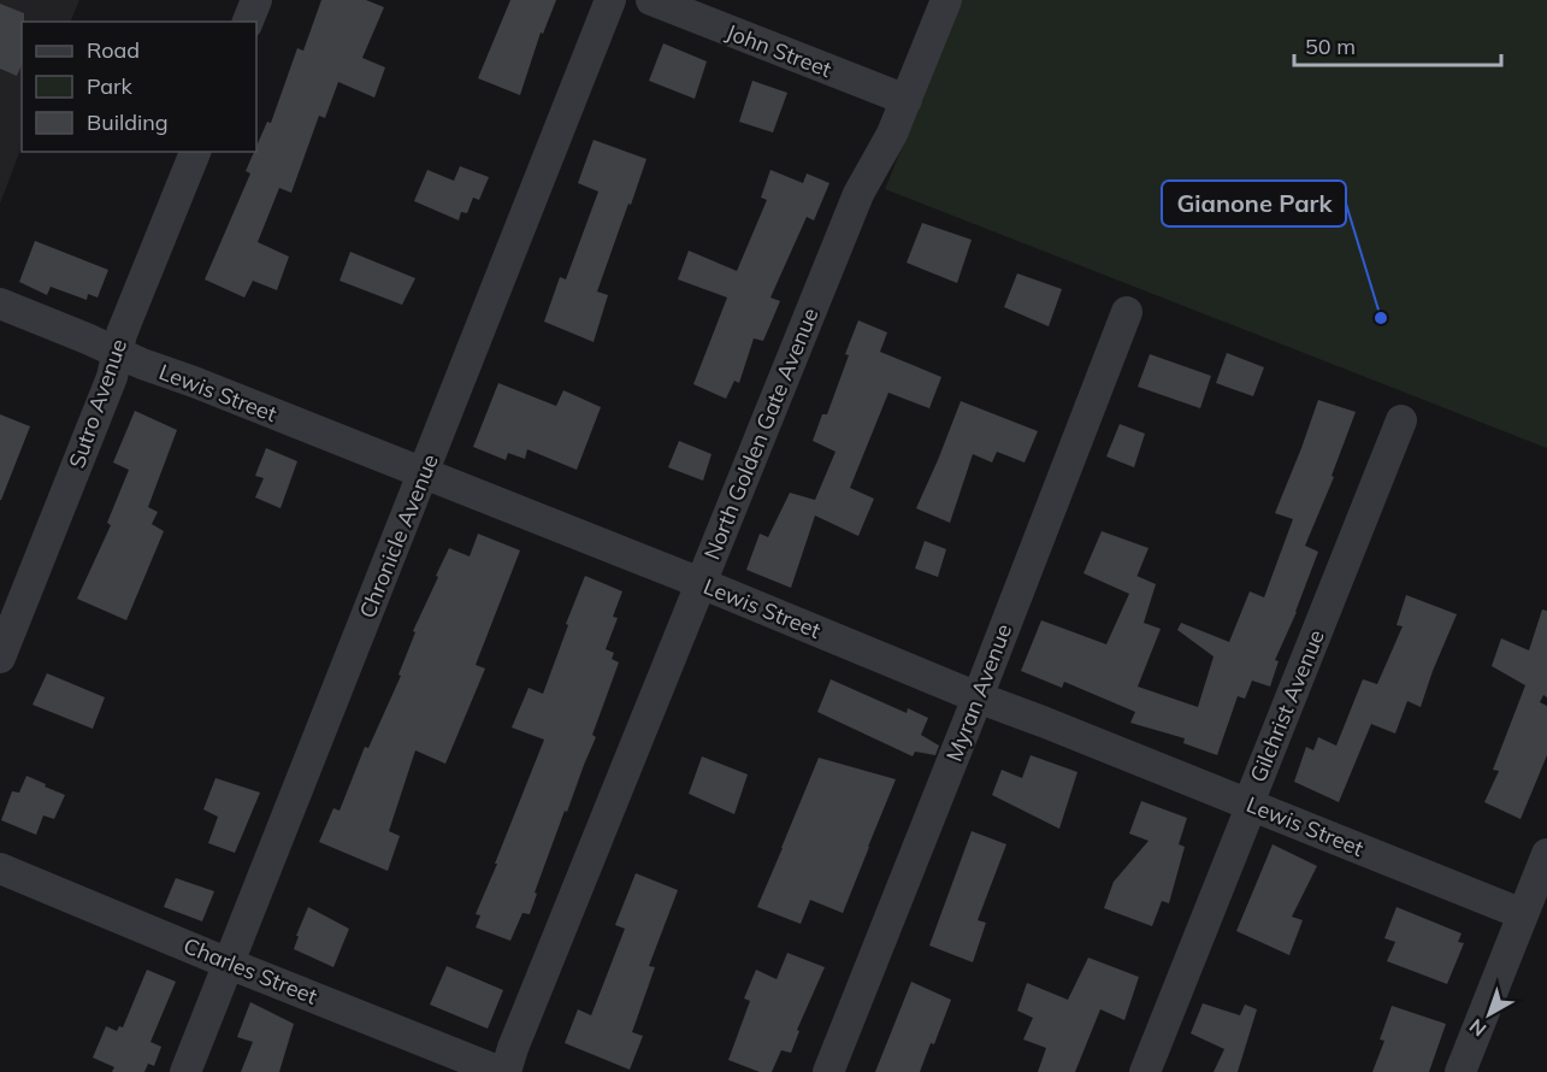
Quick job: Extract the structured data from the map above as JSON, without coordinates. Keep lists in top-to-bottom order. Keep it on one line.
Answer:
{"streets":{"street":["John Street","Lewis Street","Sutro Avenue","North Golden Gate Avenue","Chronicle Avenue","Myran Avenue","Gilchrist Avenue","Charles Street"]},"crossings":[["John Street","North Golden Gate Avenue"],["Lewis Street","Sutro Avenue"],["Lewis Street","North Golden Gate Avenue"],["Lewis Street","Chronicle Avenue"],["Lewis Street","Myran Avenue"],["Lewis Street","Gilchrist Avenue"],["North Golden Gate Avenue","Charles Street"],["Chronicle Avenue","Charles Street"]],"places":["Gianone Park"],"legend":["Road","Park","Building"],"scale_bar":"50 m","north":"bottom left"}
